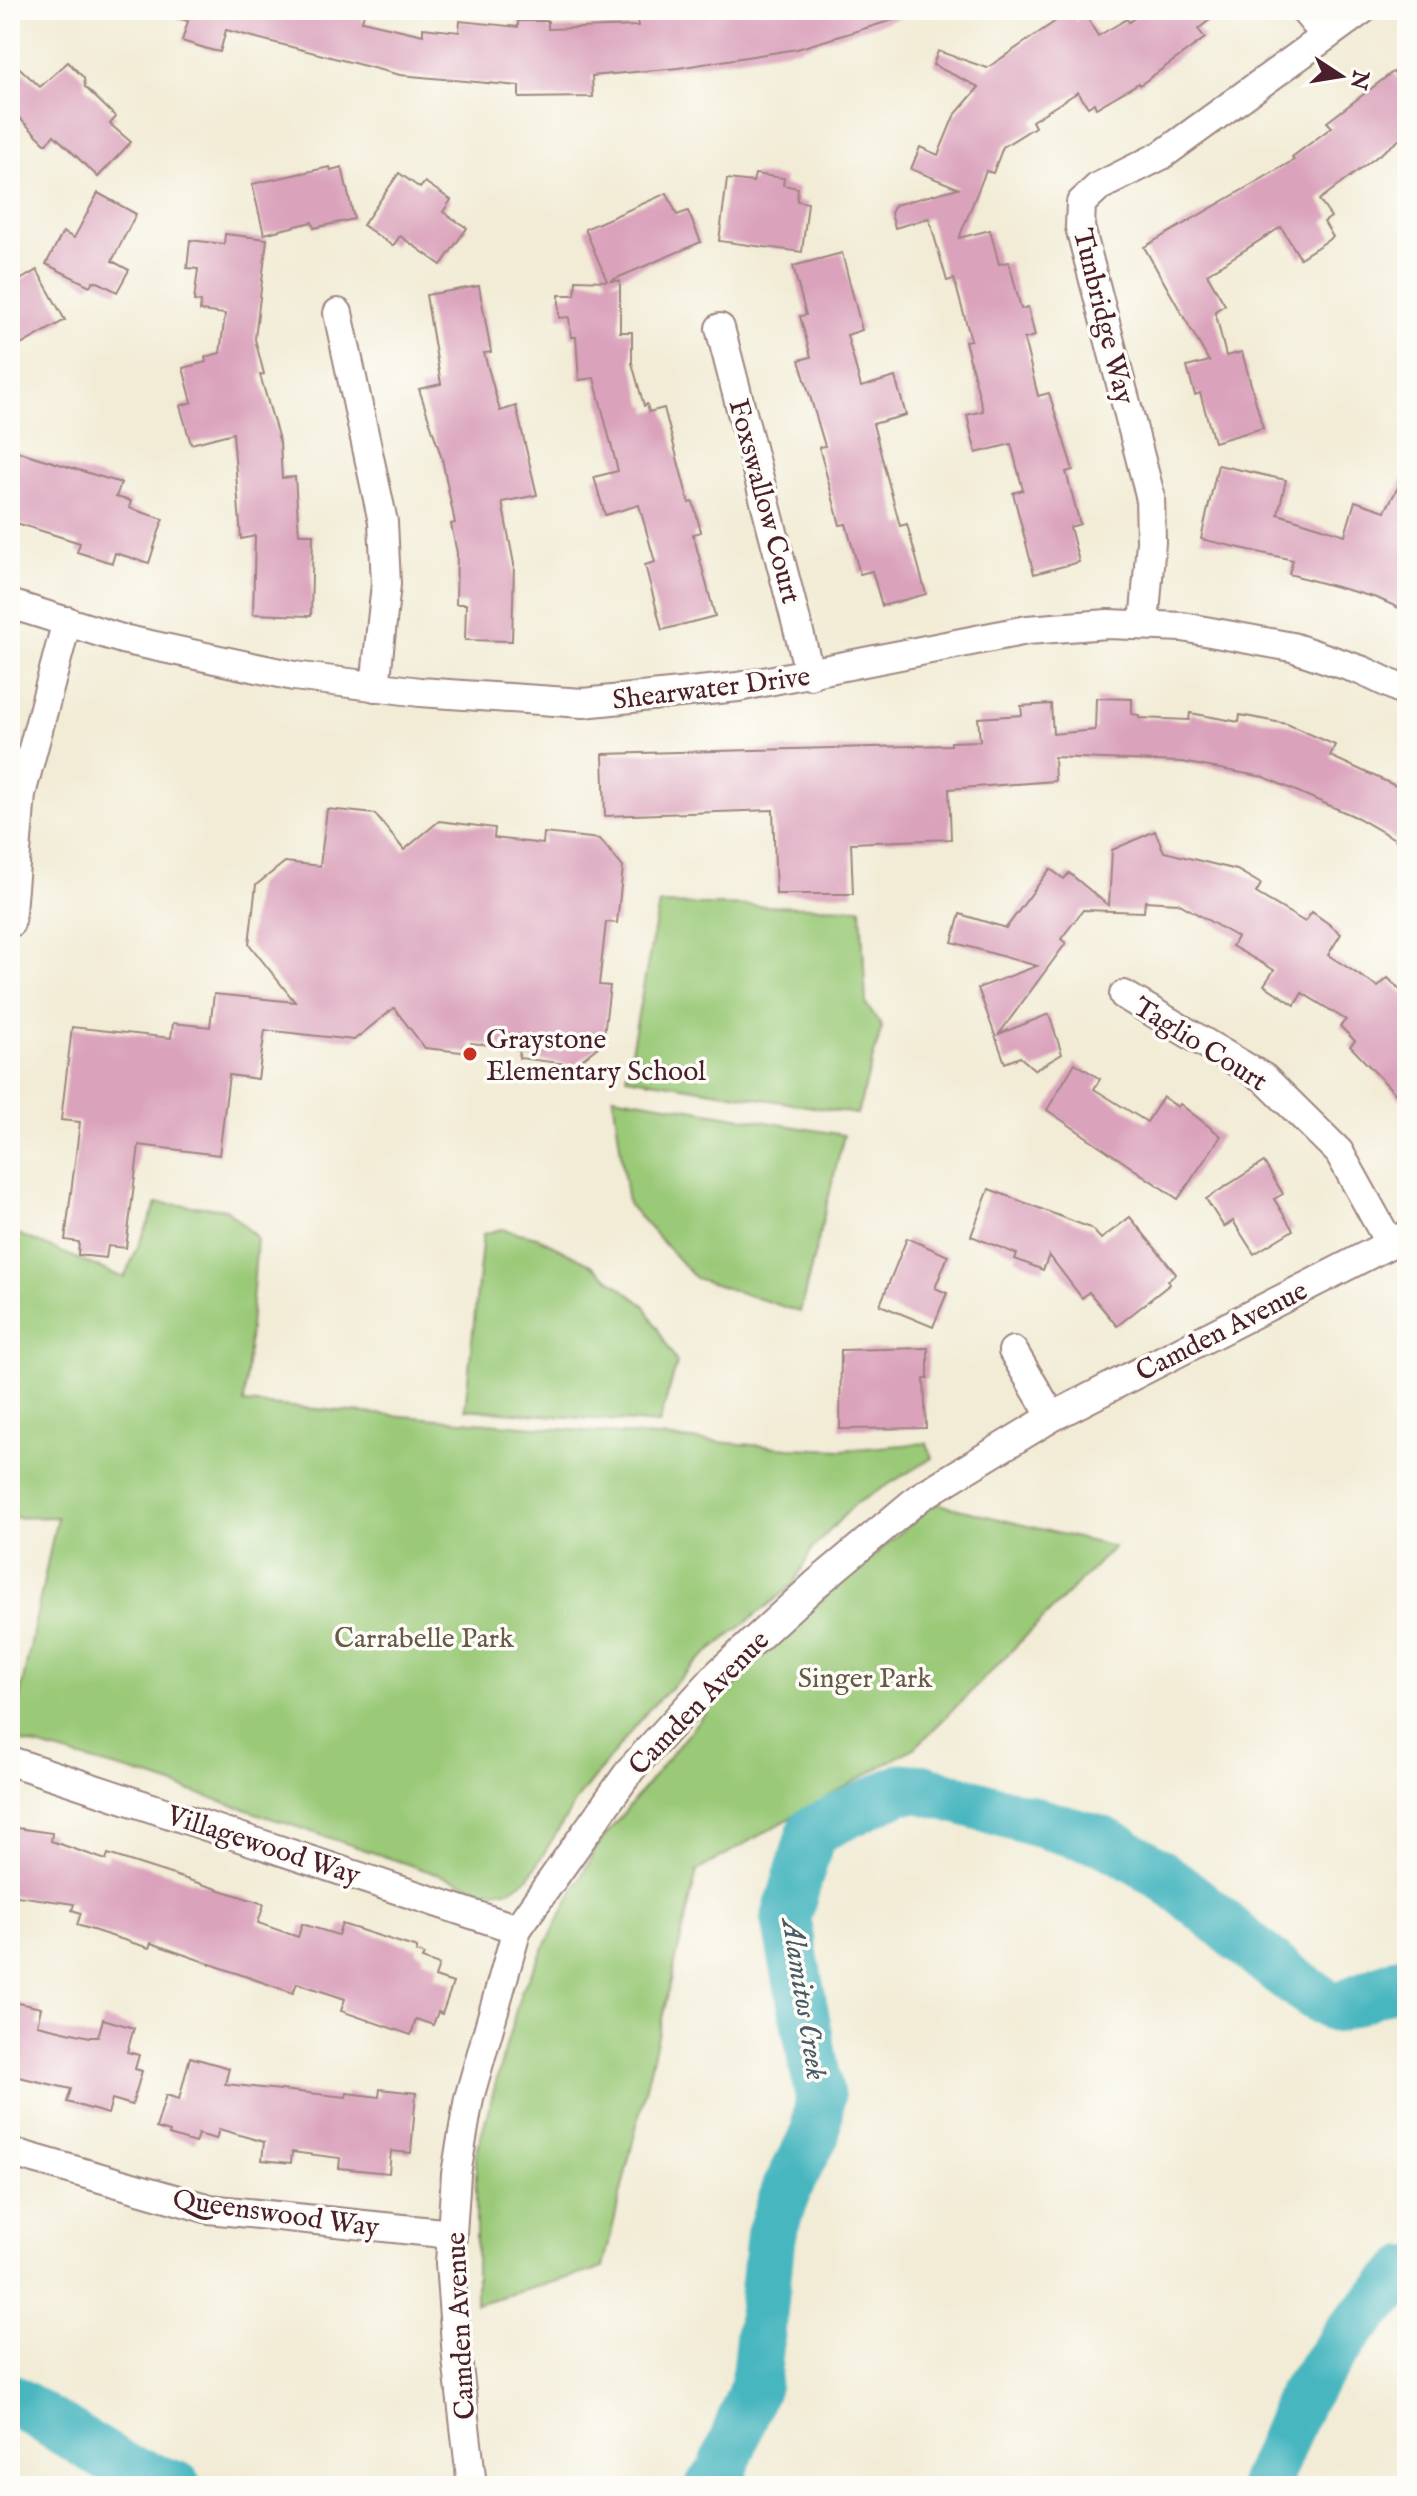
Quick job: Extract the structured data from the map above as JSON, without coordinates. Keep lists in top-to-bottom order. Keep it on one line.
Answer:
{"streets":{"street":["Tunbridge Way","Foxswallow Court","Shearwater Drive","Taglio Court","Camden Avenue","Villagewood Way","Queenswood Way"]},"crossings":[["Tunbridge Way","Shearwater Drive"],["Foxswallow Court","Shearwater Drive"],["Taglio Court","Camden Avenue"],["Camden Avenue","Villagewood Way"],["Camden Avenue","Queenswood Way"]],"water":["Alamitos Creek"],"parks":["Carrabelle Park","Singer Park"],"places":["Graystone Elementary School"],"north":"right"}
